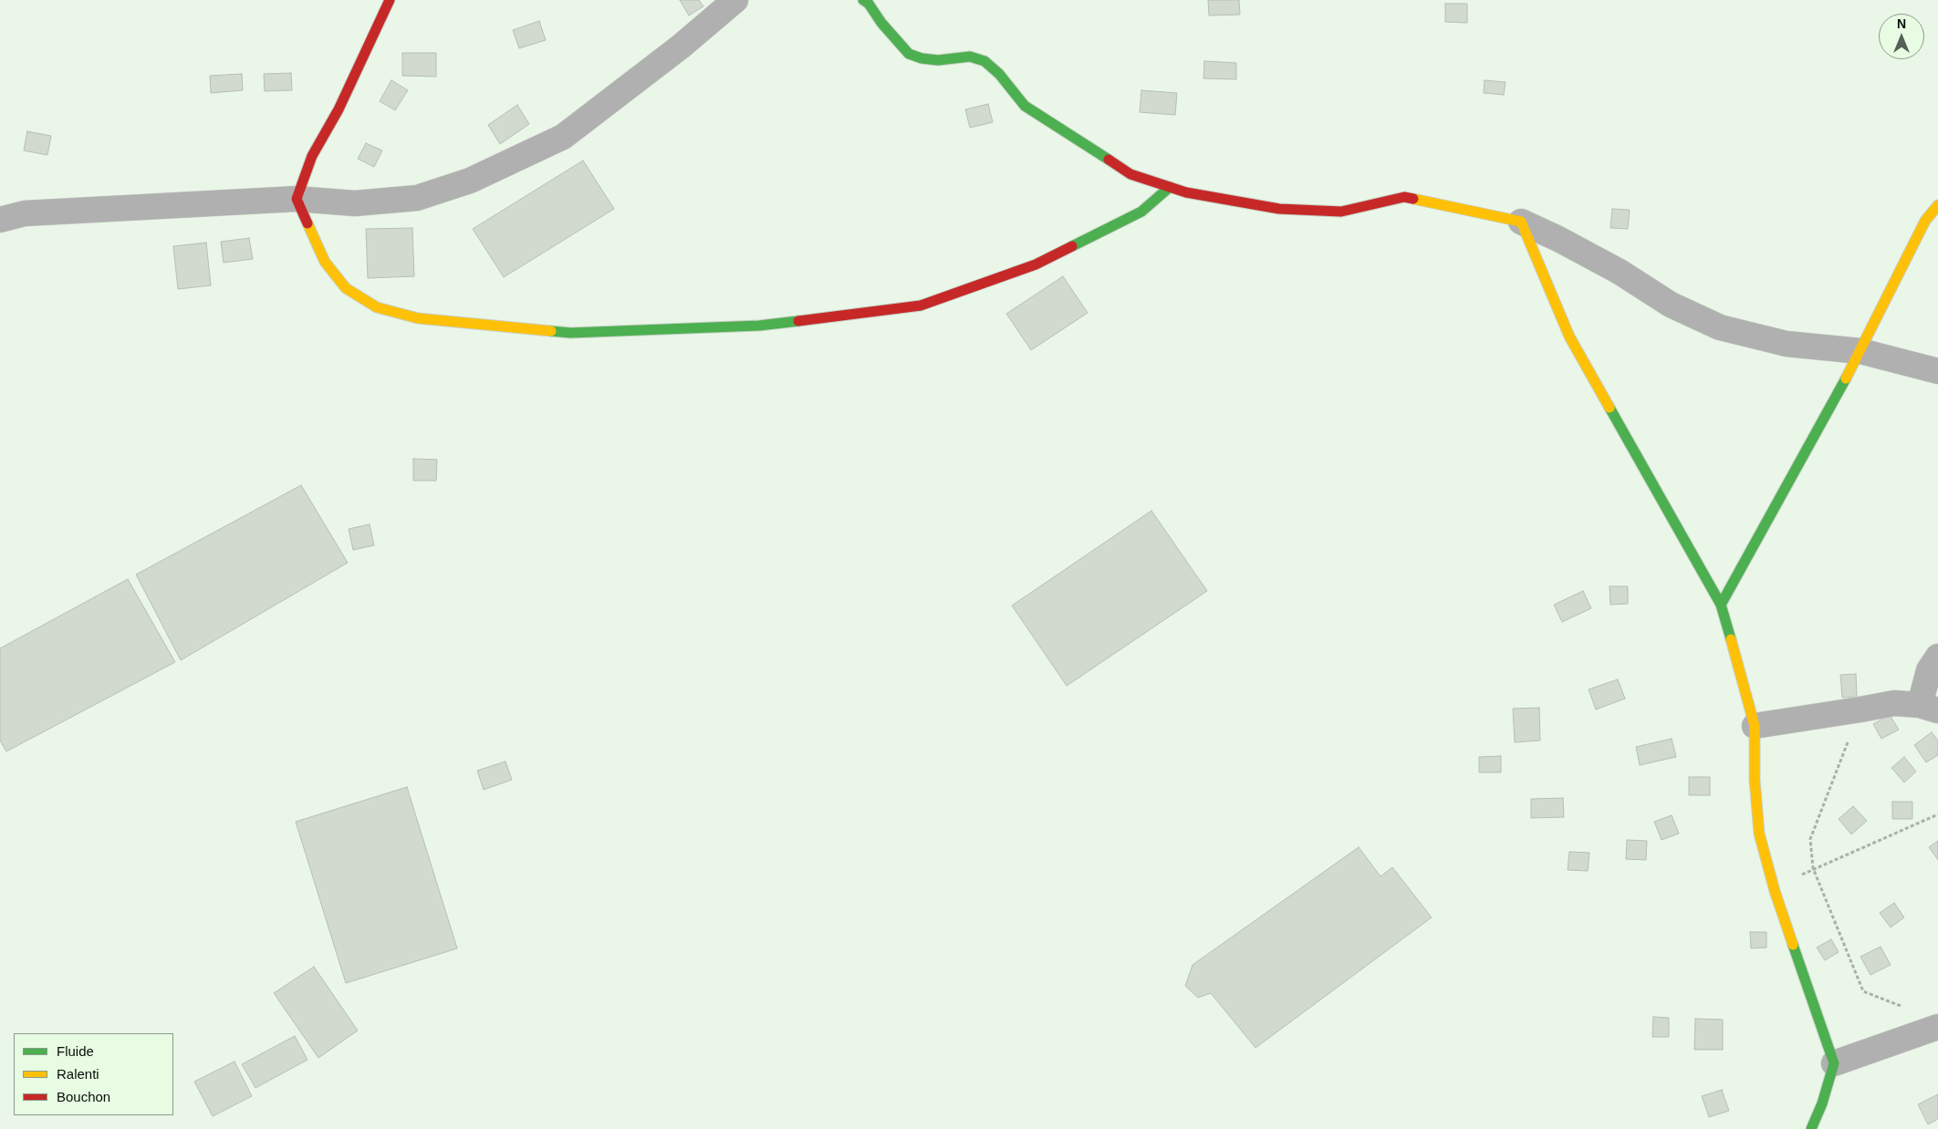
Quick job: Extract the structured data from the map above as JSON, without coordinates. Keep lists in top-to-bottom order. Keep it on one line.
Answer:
{"legend":["Fluide","Ralenti","Bouchon"],"north":"top"}
